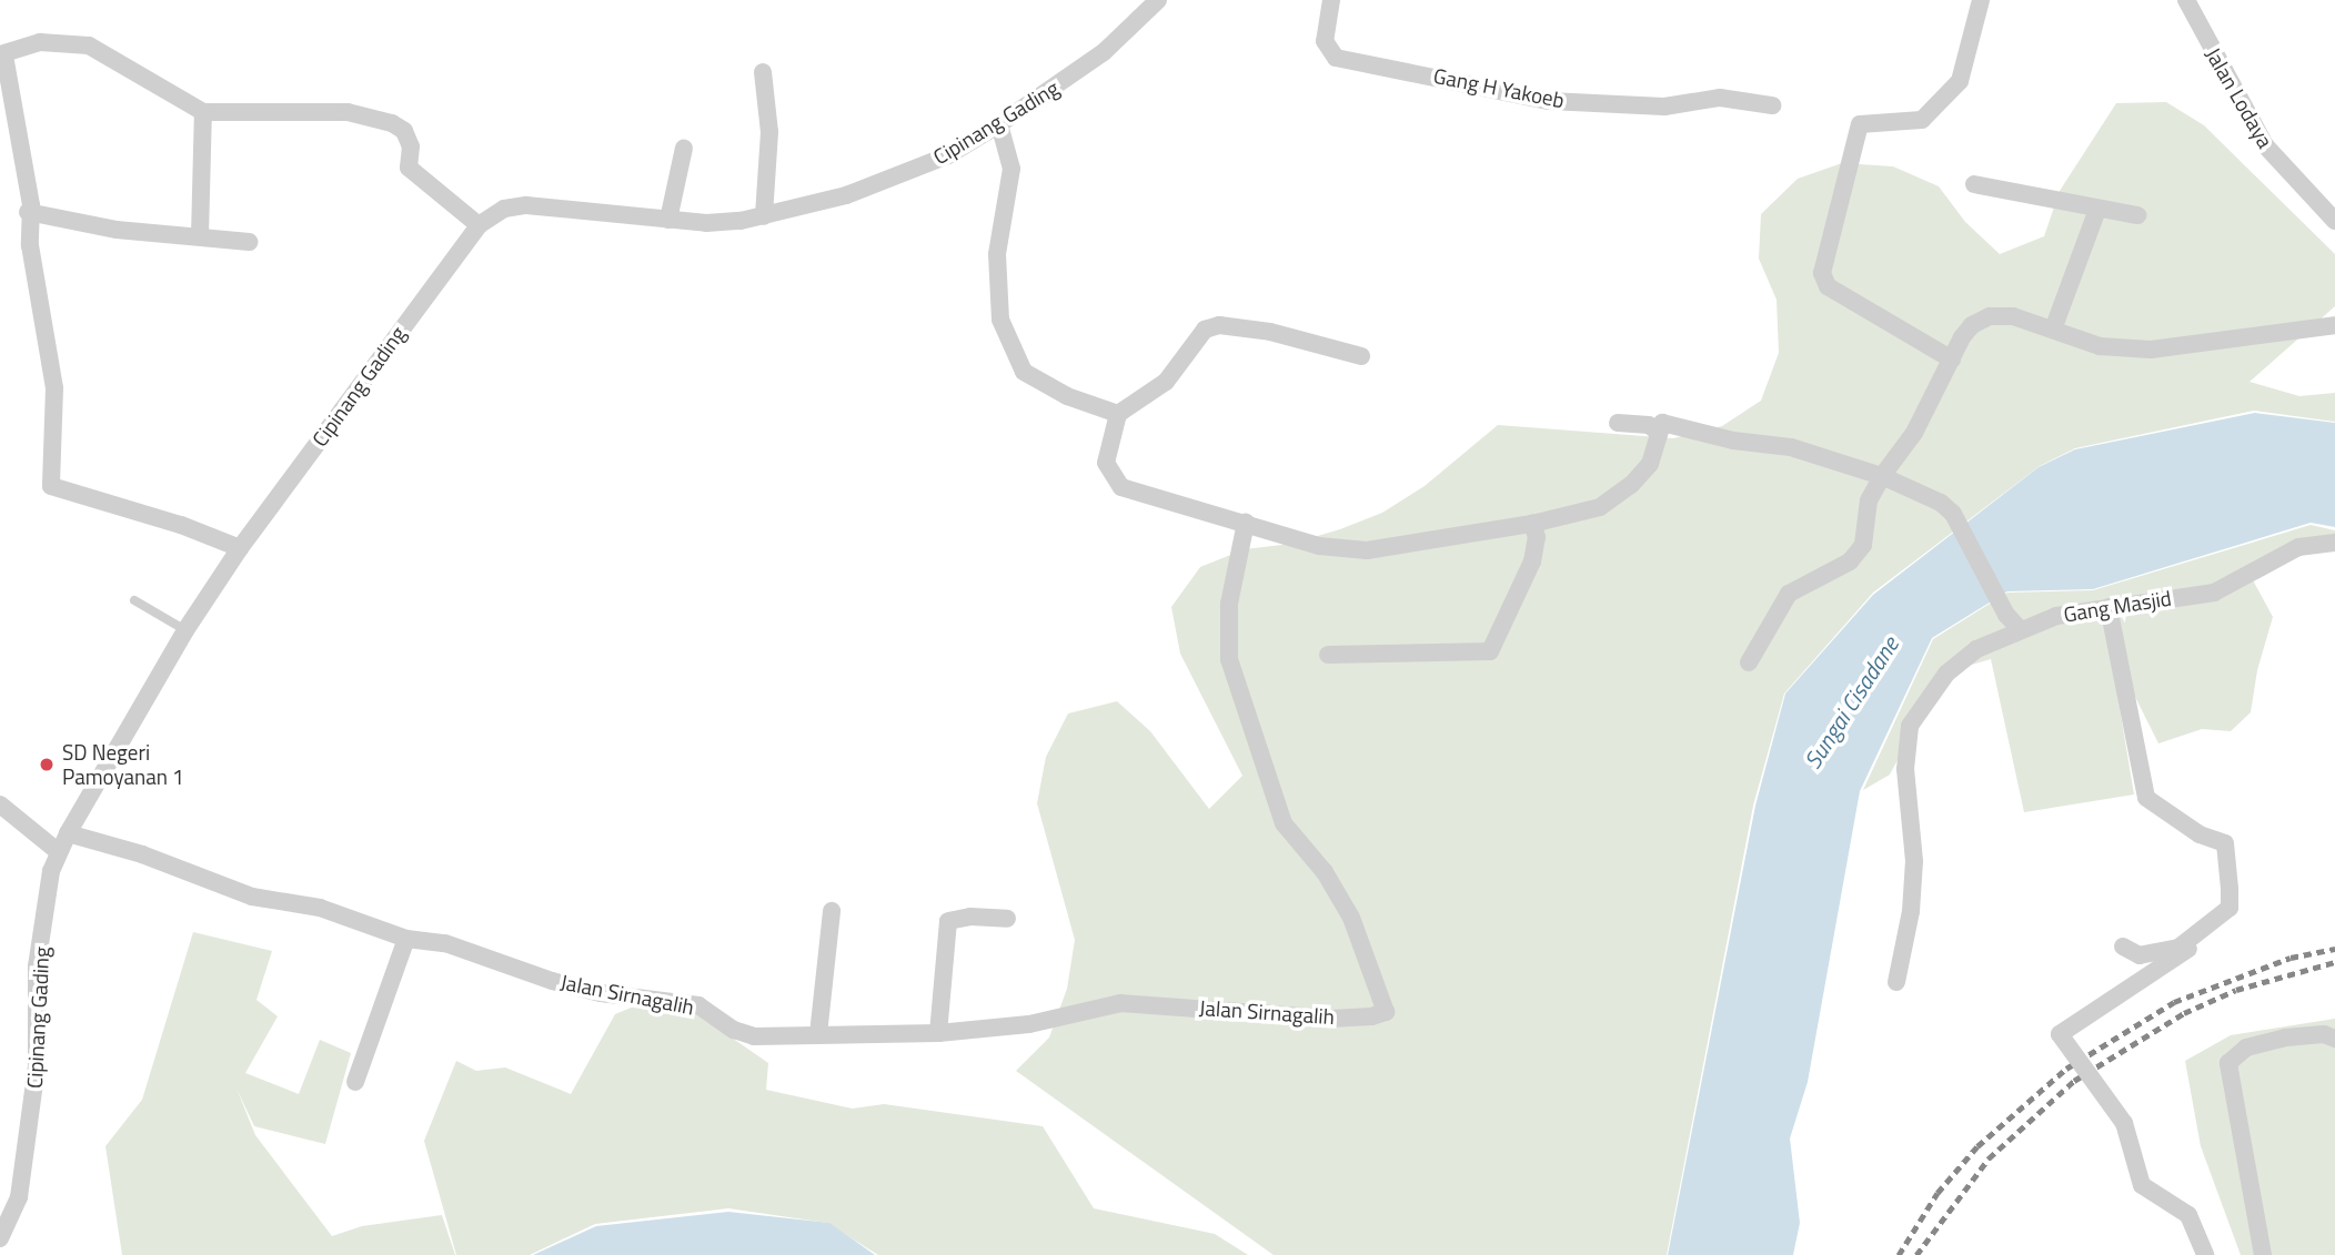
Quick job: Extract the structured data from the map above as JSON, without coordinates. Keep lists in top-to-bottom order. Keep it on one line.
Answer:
{"streets":{"street":["Gang H Yakoeb","Jalan Lodaya","Cipinang Gading","Gang Masjid","Jalan Sirnagalih"]},"crossings":[["Cipinang Gading","Jalan Sirnagalih"]],"water":["Sungai Cisadane"],"places":["SD Negeri Pamoyanan 1"]}
